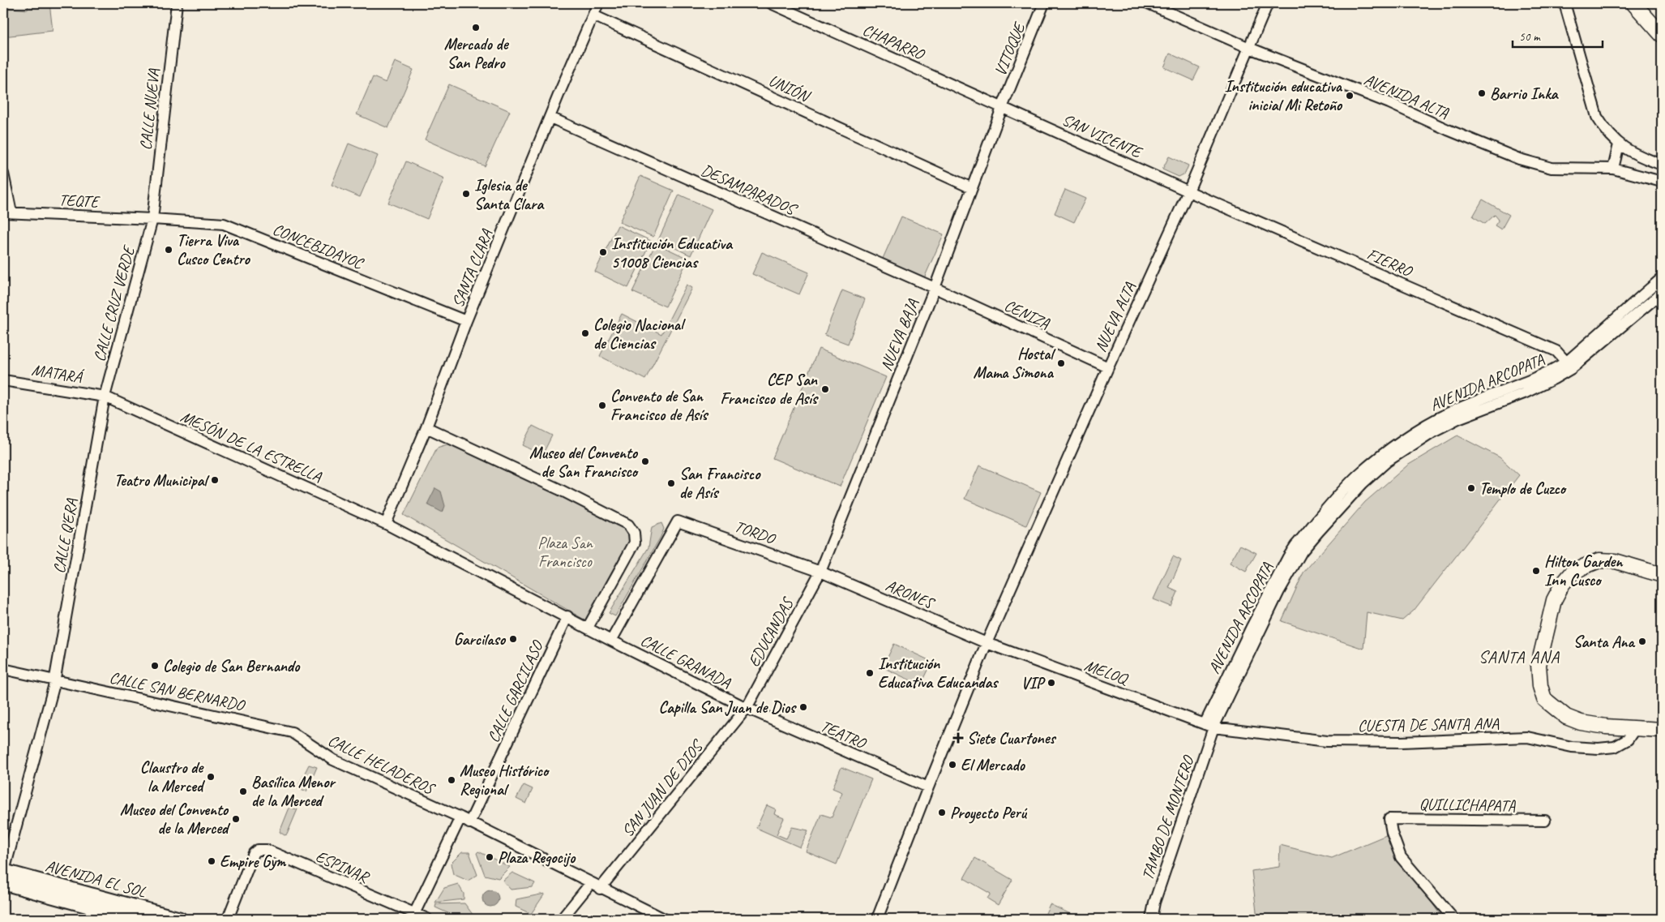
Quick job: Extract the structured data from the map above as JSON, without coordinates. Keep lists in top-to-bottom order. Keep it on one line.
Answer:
{"streets":{"street":["CHAPARRO","VITOQUE","UNIÓN","AVENIDA ALTA","CALLE NUEVA","SAN VICENTE","DESAMPARADOS","TEQTE","CONCEBIDAYOC","FIERRO","SANTA CLARA","CALLE CRUZ VERDE","CENIZA","NUEVA ALTA","NUEVA BAJA","MATARÁ","AVENIDA ARCOPATA","MESÓN DE LA ESTRELLA","TORDO","CALLE Q'ERA","ARONES","EDUCANDAS","CALLE GRANADA","MELOQ","CALLE SAN BERNARDO","CALLE GARCILASO","CUESTA DE SANTA ANA","TEATRO","CALLE HELADEROS","SAN JUAN DE DIOS","QUILLICHAPATA","TAMBO DE MONTERO","ESPINAR","AVENIDA EL SOL"]},"crossings":[["CHAPARRO","VITOQUE"],["CHAPARRO","SAN VICENTE"],["CHAPARRO","NUEVA BAJA"],["VITOQUE","SAN VICENTE"],["VITOQUE","NUEVA BAJA"],["UNIÓN","SANTA CLARA"],["UNIÓN","NUEVA BAJA"],["AVENIDA ALTA","NUEVA ALTA"],["CALLE NUEVA","TEQTE"],["CALLE NUEVA","CONCEBIDAYOC"],["CALLE NUEVA","CALLE CRUZ VERDE"],["SAN VICENTE","FIERRO"],["SAN VICENTE","NUEVA ALTA"],["SAN VICENTE","NUEVA BAJA"],["DESAMPARADOS","SANTA CLARA"],["DESAMPARADOS","CENIZA"],["DESAMPARADOS","NUEVA BAJA"],["TEQTE","CONCEBIDAYOC"],["TEQTE","CALLE CRUZ VERDE"],["CONCEBIDAYOC","SANTA CLARA"],["CONCEBIDAYOC","CALLE CRUZ VERDE"],["FIERRO","NUEVA ALTA"],["FIERRO","AVENIDA ARCOPATA"],["SANTA CLARA","MESÓN DE LA ESTRELLA"],["CALLE CRUZ VERDE","MATARÁ"],["CALLE CRUZ VERDE","MESÓN DE LA ESTRELLA"],["CALLE CRUZ VERDE","CALLE Q'ERA"],["CENIZA","NUEVA ALTA"],["CENIZA","NUEVA BAJA"],["NUEVA ALTA","ARONES"],["NUEVA ALTA","MELOQ"],["NUEVA BAJA","TORDO"],["NUEVA BAJA","ARONES"],["NUEVA BAJA","EDUCANDAS"],["MATARÁ","MESÓN DE LA ESTRELLA"],["MATARÁ","CALLE Q'ERA"],["AVENIDA ARCOPATA","MELOQ"],["AVENIDA ARCOPATA","CUESTA DE SANTA ANA"],["AVENIDA ARCOPATA","TAMBO DE MONTERO"],["MESÓN DE LA ESTRELLA","CALLE Q'ERA"],["TORDO","ARONES"],["TORDO","EDUCANDAS"],["TORDO","CALLE GRANADA"],["CALLE Q'ERA","CALLE SAN BERNARDO"],["CALLE Q'ERA","AVENIDA EL SOL"],["ARONES","EDUCANDAS"],["ARONES","MELOQ"],["EDUCANDAS","CALLE GRANADA"],["EDUCANDAS","TEATRO"],["EDUCANDAS","SAN JUAN DE DIOS"],["CALLE GRANADA","TEATRO"],["CALLE GRANADA","SAN JUAN DE DIOS"],["MELOQ","CUESTA DE SANTA ANA"],["MELOQ","TAMBO DE MONTERO"],["CALLE SAN BERNARDO","CALLE HELADEROS"],["CALLE GARCILASO","CALLE HELADEROS"],["CUESTA DE SANTA ANA","TAMBO DE MONTERO"],["TEATRO","SAN JUAN DE DIOS"]],"districts":["SANTA ANA"],"parks":["Plaza San Francisco"],"places":{"other":["Mercado de San Pedro","Barrio Inka","Institución educativa inicial Mi Retoño","Iglesia de Santa Clara","Tierra Viva Cusco Centro","Institución Educativa 51008 Ciencias","Colegio Nacional de Ciencias","Hostal Mama Simona","CEP San Francisco de Asís","Convento de San Francisco de Asís","Museo del Convento de San Francisco","Teatro Municipal","San Francisco de Asís","Templo de Cuzco","Hilton Garden Inn Cusco","Garcilaso","Santa Ana","Colegio de San Bernando","Institución Educativa Educandas","VIP","Capilla San Juan de Dios","El Mercado","Claustro de la Merced","Museo Histórico Regional","Basílica Menor de la Merced","Proyecto Perú","Museo del Convento de la Merced","Plaza Regocijo","Empire Gym"],"health":["Siete Cuartones"]},"scale_bar":"50 m"}
